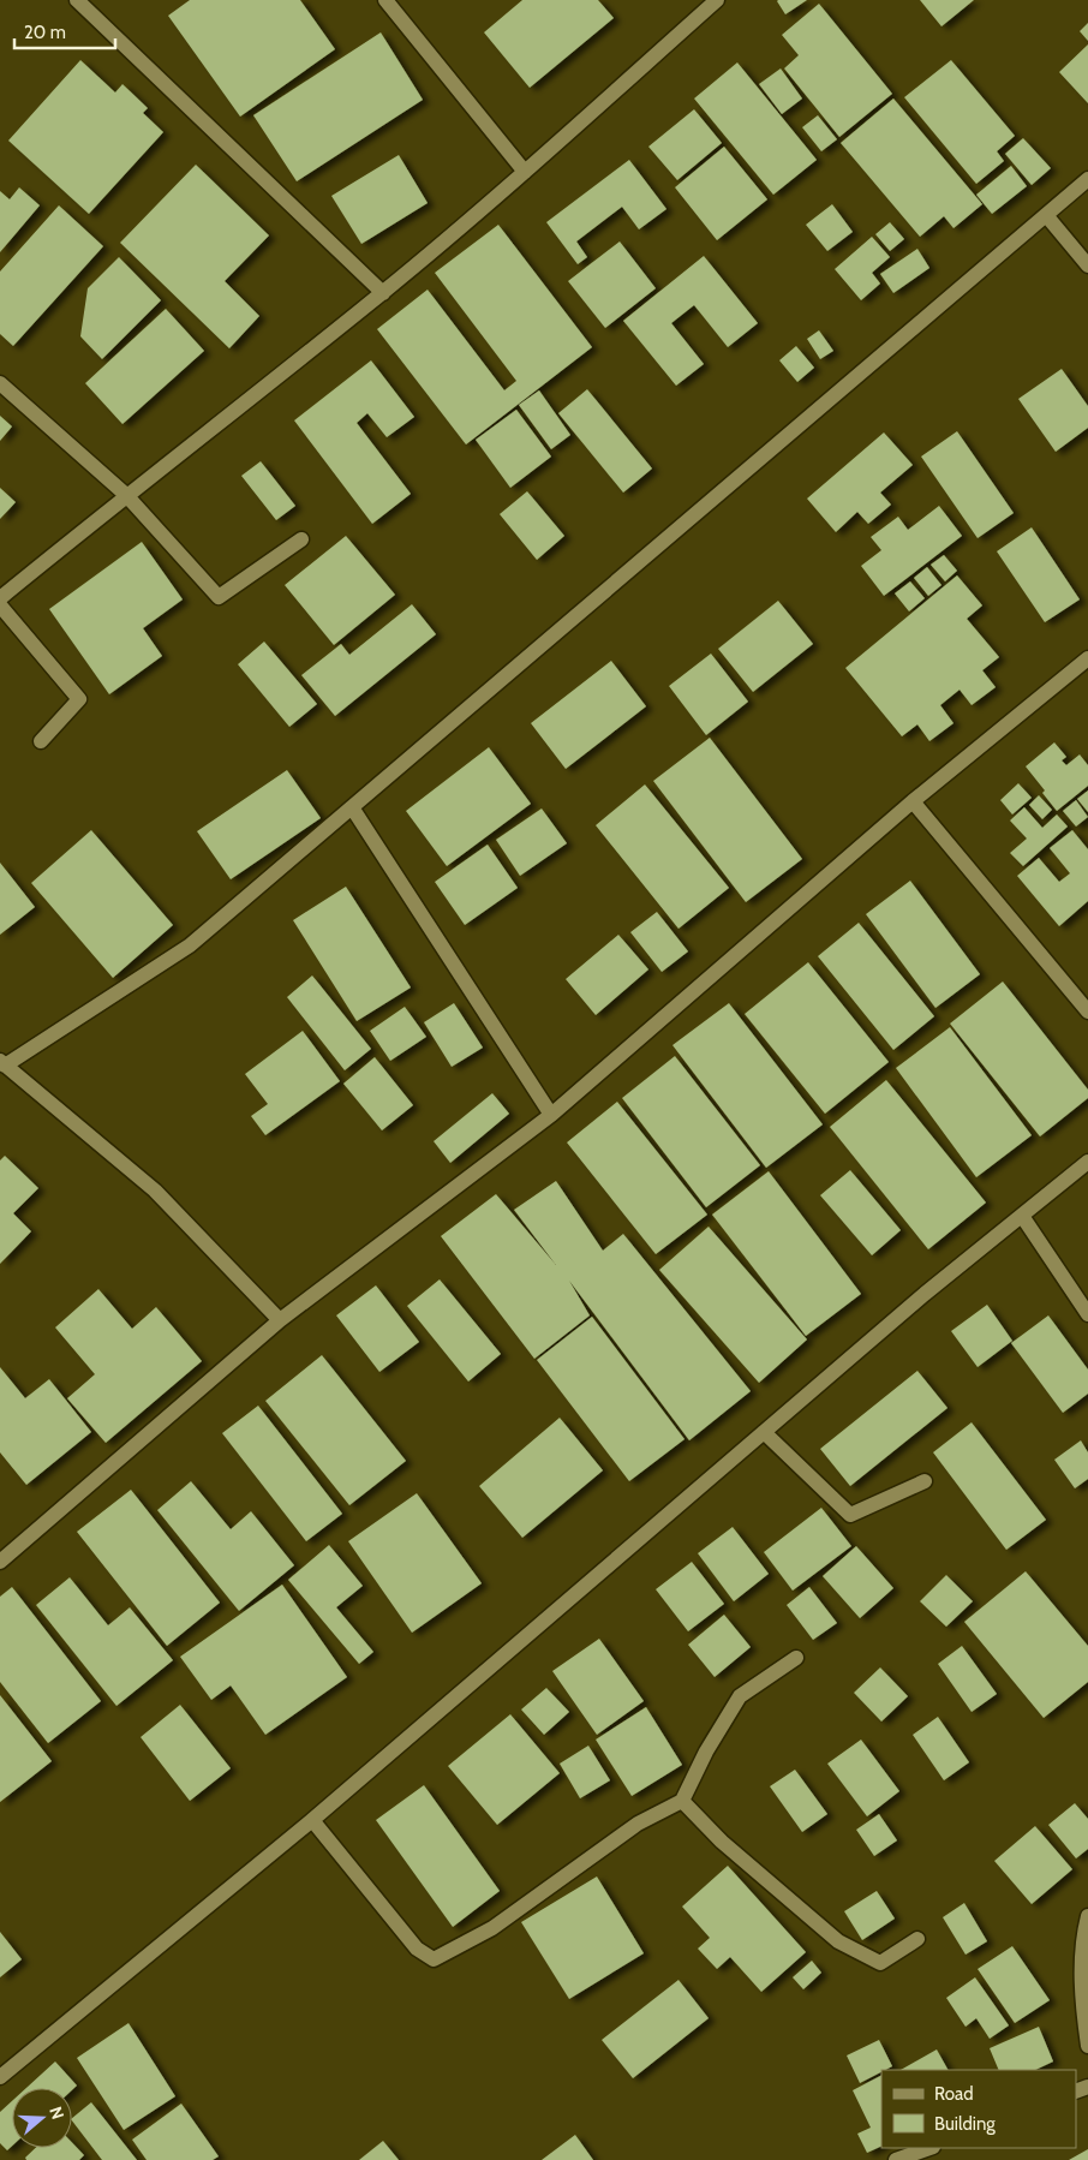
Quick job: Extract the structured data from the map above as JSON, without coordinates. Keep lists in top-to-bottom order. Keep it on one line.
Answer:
{"legend":["Road","Building"],"scale_bar":"20 m","north":"right"}
